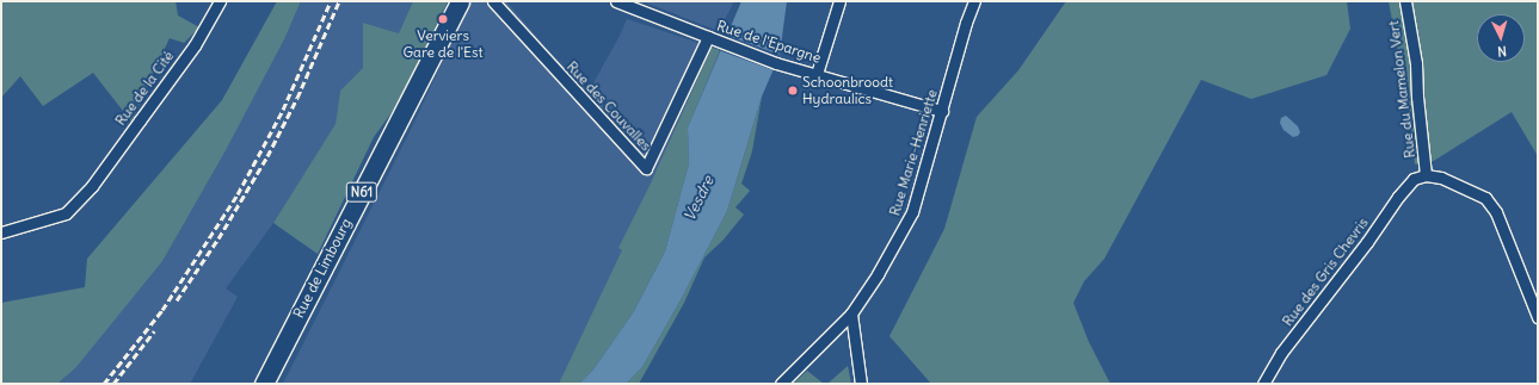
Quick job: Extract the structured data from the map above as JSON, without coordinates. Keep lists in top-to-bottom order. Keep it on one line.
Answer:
{"streets":{"main road":["N61","Rue de Limbourg"],"street":["Rue de l'Epargne","Rue de la Cité","Rue du Mamelon Vert","Rue des Couvalles","Rue Marie-Henriette","Rue des Gris Chevris"]},"crossings":[["Rue de l'Epargne","Rue des Couvalles"],["Rue de l'Epargne","Rue Marie-Henriette"],["Rue du Mamelon Vert","Rue des Gris Chevris"]],"water":["Vesdre"],"places":["Verviers Gare de l'Est","Schoonbroodt Hydraulics"],"north":"bottom"}
